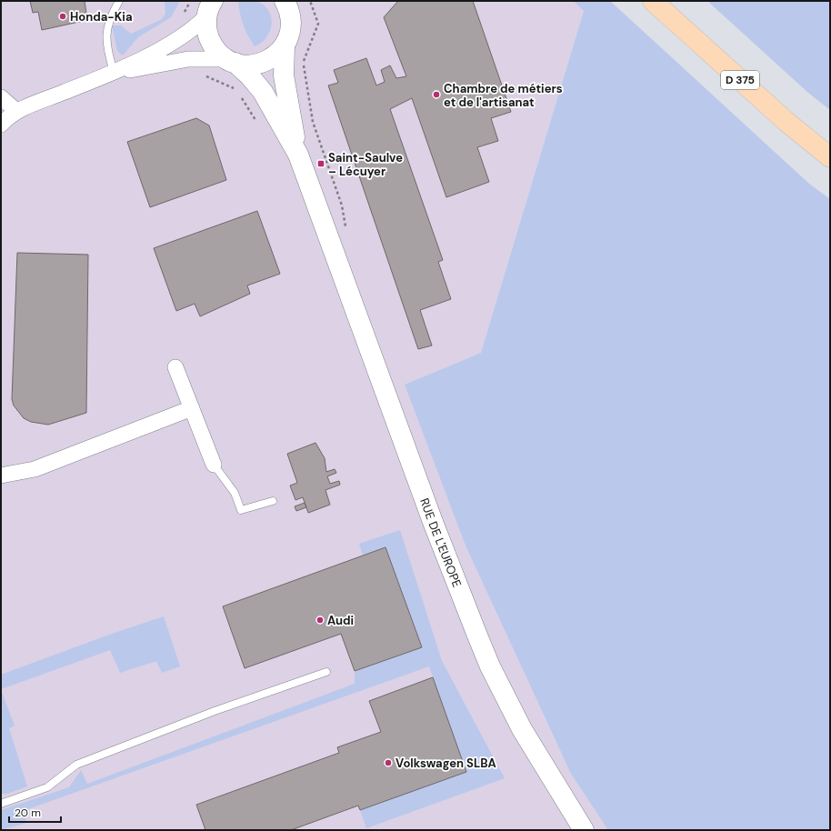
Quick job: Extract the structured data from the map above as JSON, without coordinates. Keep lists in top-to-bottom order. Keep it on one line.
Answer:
{"streets":{"main road":["D 375"],"street":["RUE DE L'EUROPE"]},"places":{"other":["Honda-Kia","Chambre de métiers et de l'artisanat","Audi","Volkswagen SLBA"],"transit":["Saint-Saulve – Lécuyer"]},"scale_bar":"20 m"}
